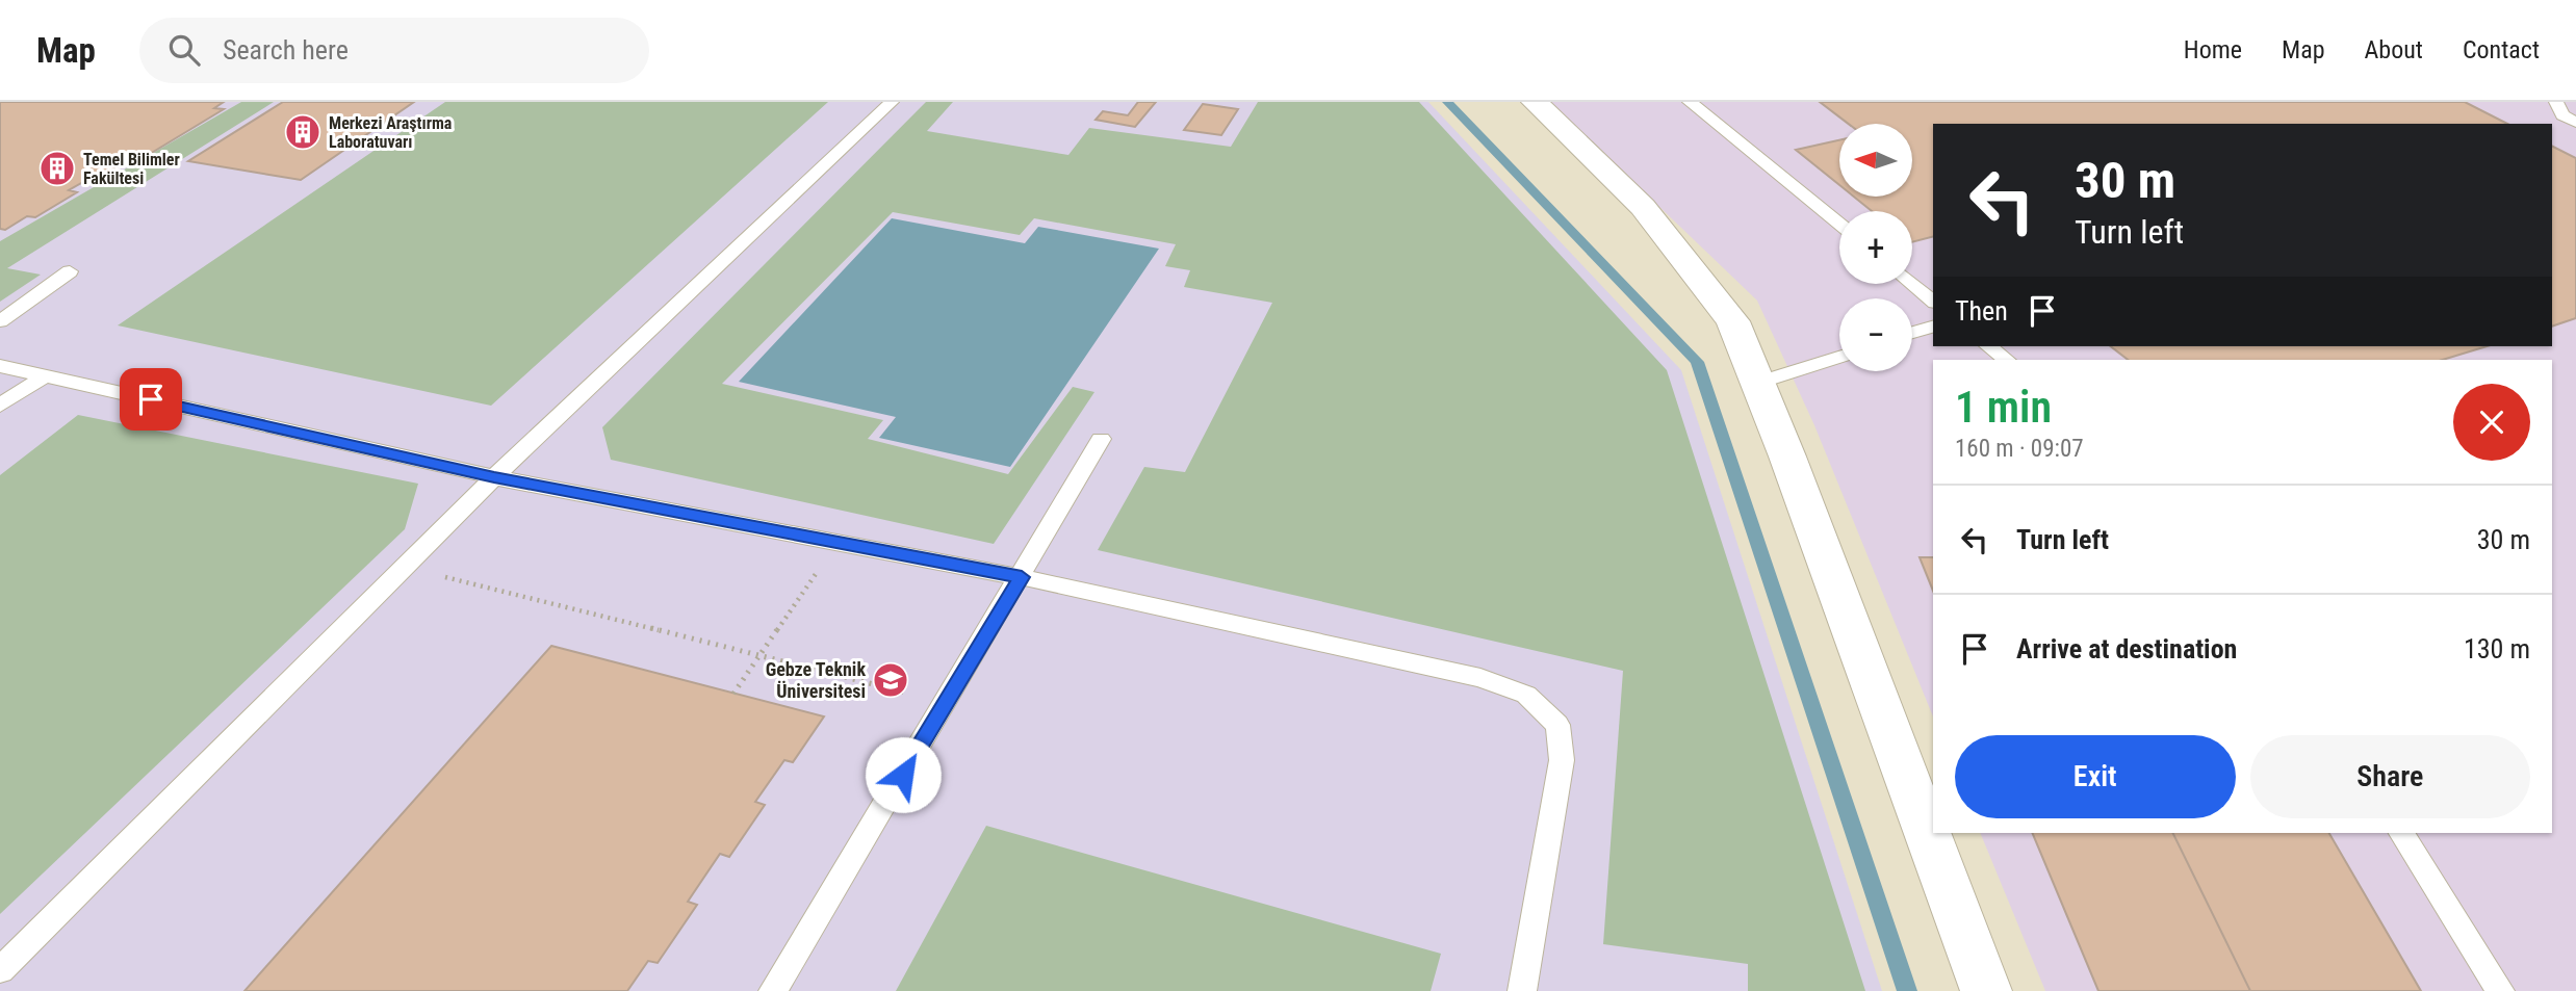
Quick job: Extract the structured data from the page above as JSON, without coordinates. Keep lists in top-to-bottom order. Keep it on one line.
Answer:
{"places":{"building":["Merkezi Araştırma Laboratuvarı","Temel Bilimler Fakültesi"],"school or university":["Gebze Teknik Üniversitesi"]},"north":"left","page":{"header":"Map","search":"Search here","nav":["Home","Map","About","Contact"],"map_buttons":["+","−"],"turn":["30 m","Turn left"],"then":"Then","heading":["1 min","160 m · 09:07"],"list":[{"name":"Turn left","value":"30 m"},{"name":"Arrive at destination","value":"130 m"}],"buttons":["Exit","Share"]}}
